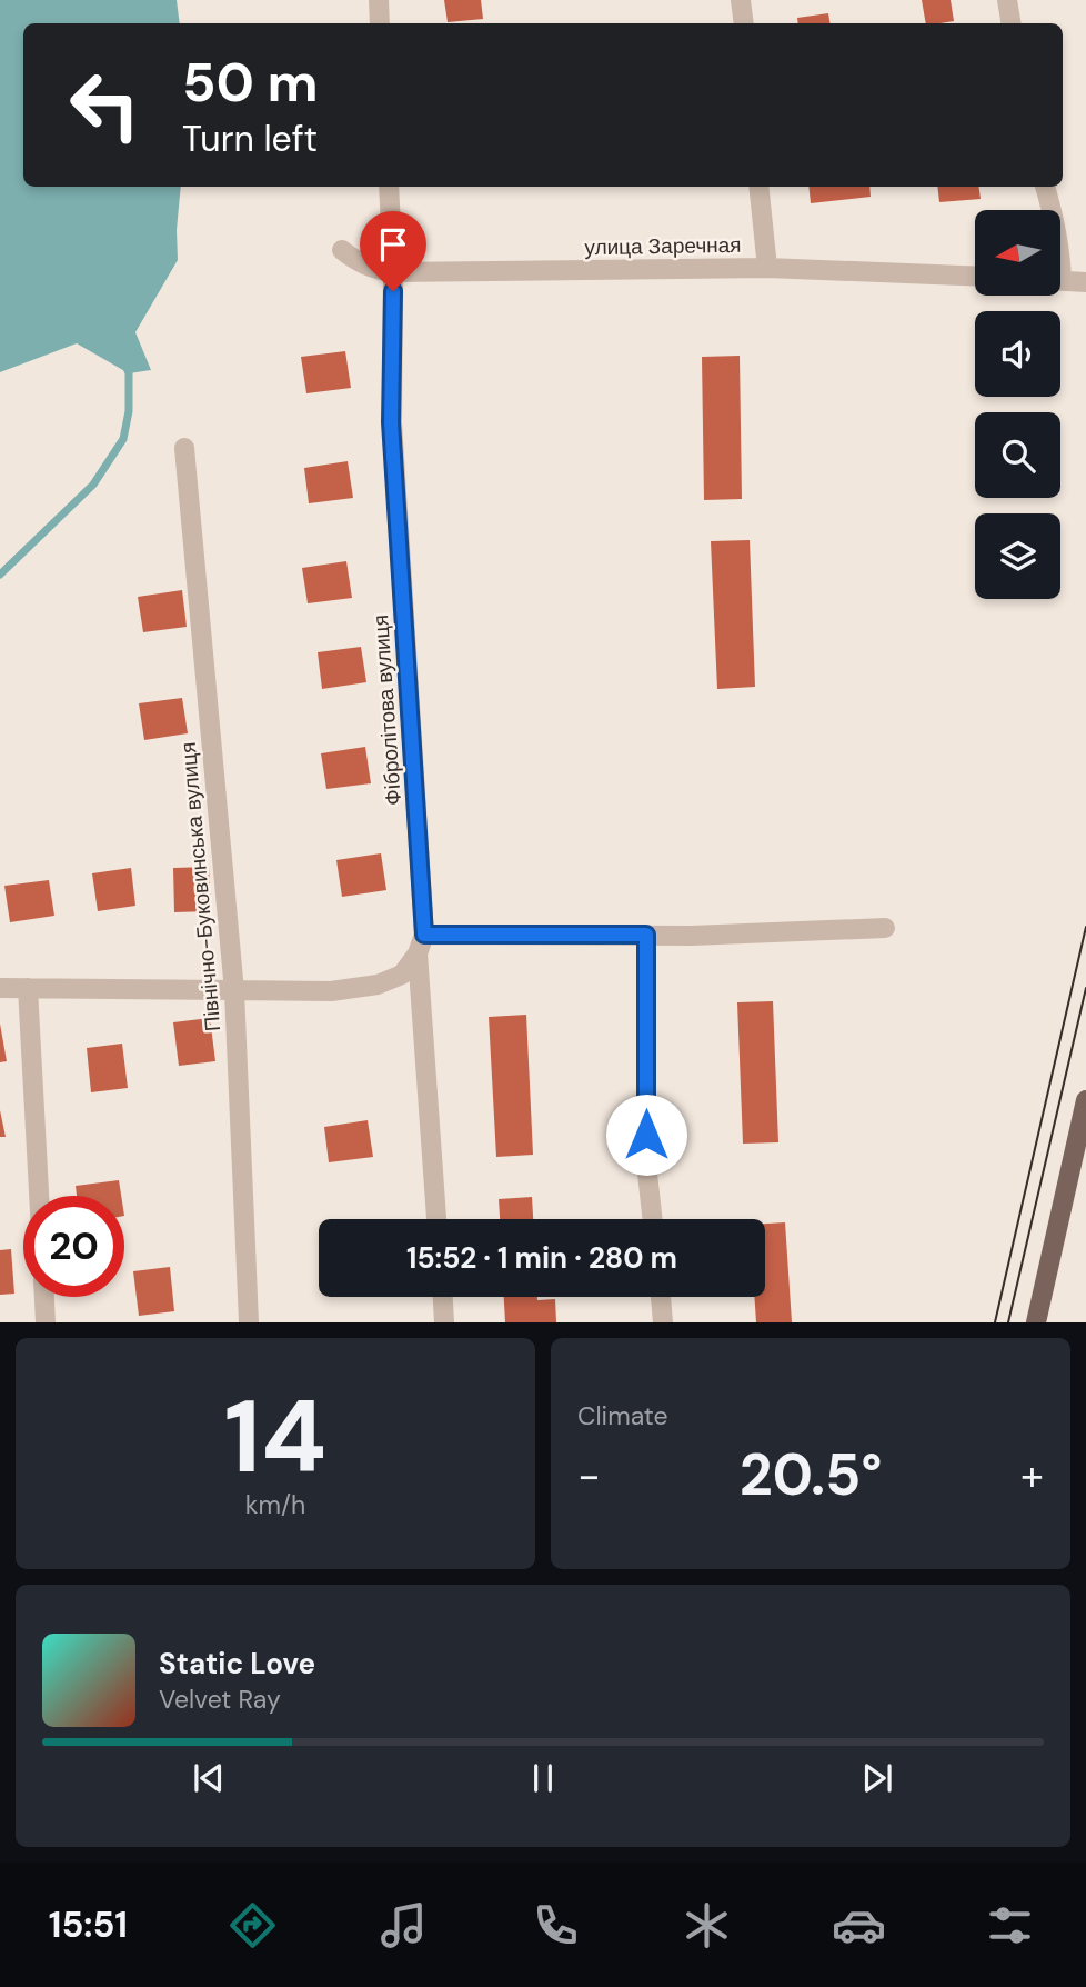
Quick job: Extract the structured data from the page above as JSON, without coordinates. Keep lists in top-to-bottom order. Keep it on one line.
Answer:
{"streets":{"street":["улица Заречная","Фібролітова вулиця","Північно-Буковинська вулиця"]},"crossings":[["улица Заречная","Фібролітова вулиця"]],"north":"left","page":{"turn":["50 m","Turn left"],"limit":"20","trip":"15:52 · 1 min · 280 m","tile":[["14","km/h"],"Climate"],"heat":["−","20.5°","+"],"song":["Static Love","Velvet Ray"],"tabs":"15:51"}}
